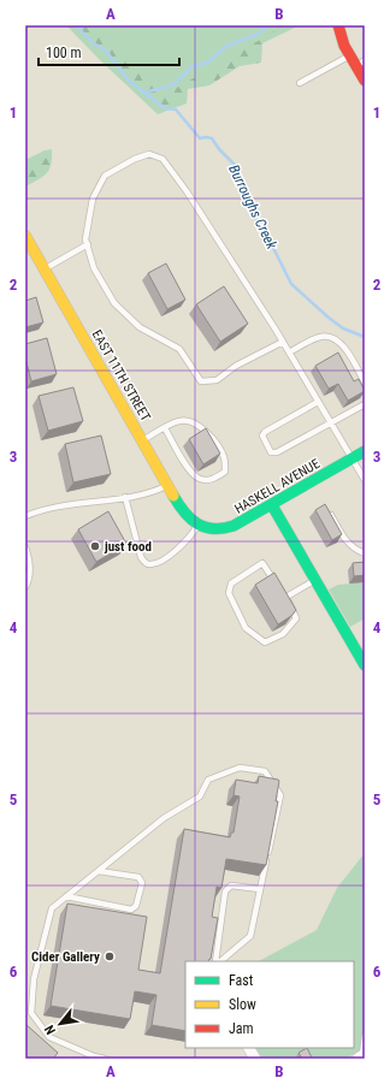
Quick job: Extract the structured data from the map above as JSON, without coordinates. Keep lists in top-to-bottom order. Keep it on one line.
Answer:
{"streets":{"street":["EAST 11TH STREET","HASKELL AVENUE"]},"crossings":[["EAST 11TH STREET","HASKELL AVENUE"]],"water":["Burroughs Creek"],"places":["just food","Cider Gallery"],"legend":["Fast","Slow","Jam"],"scale_bar":"100 m","north":"bottom left","grid":{"columns":["A","B"],"rows":["1","2","3","4","5","6"]}}
